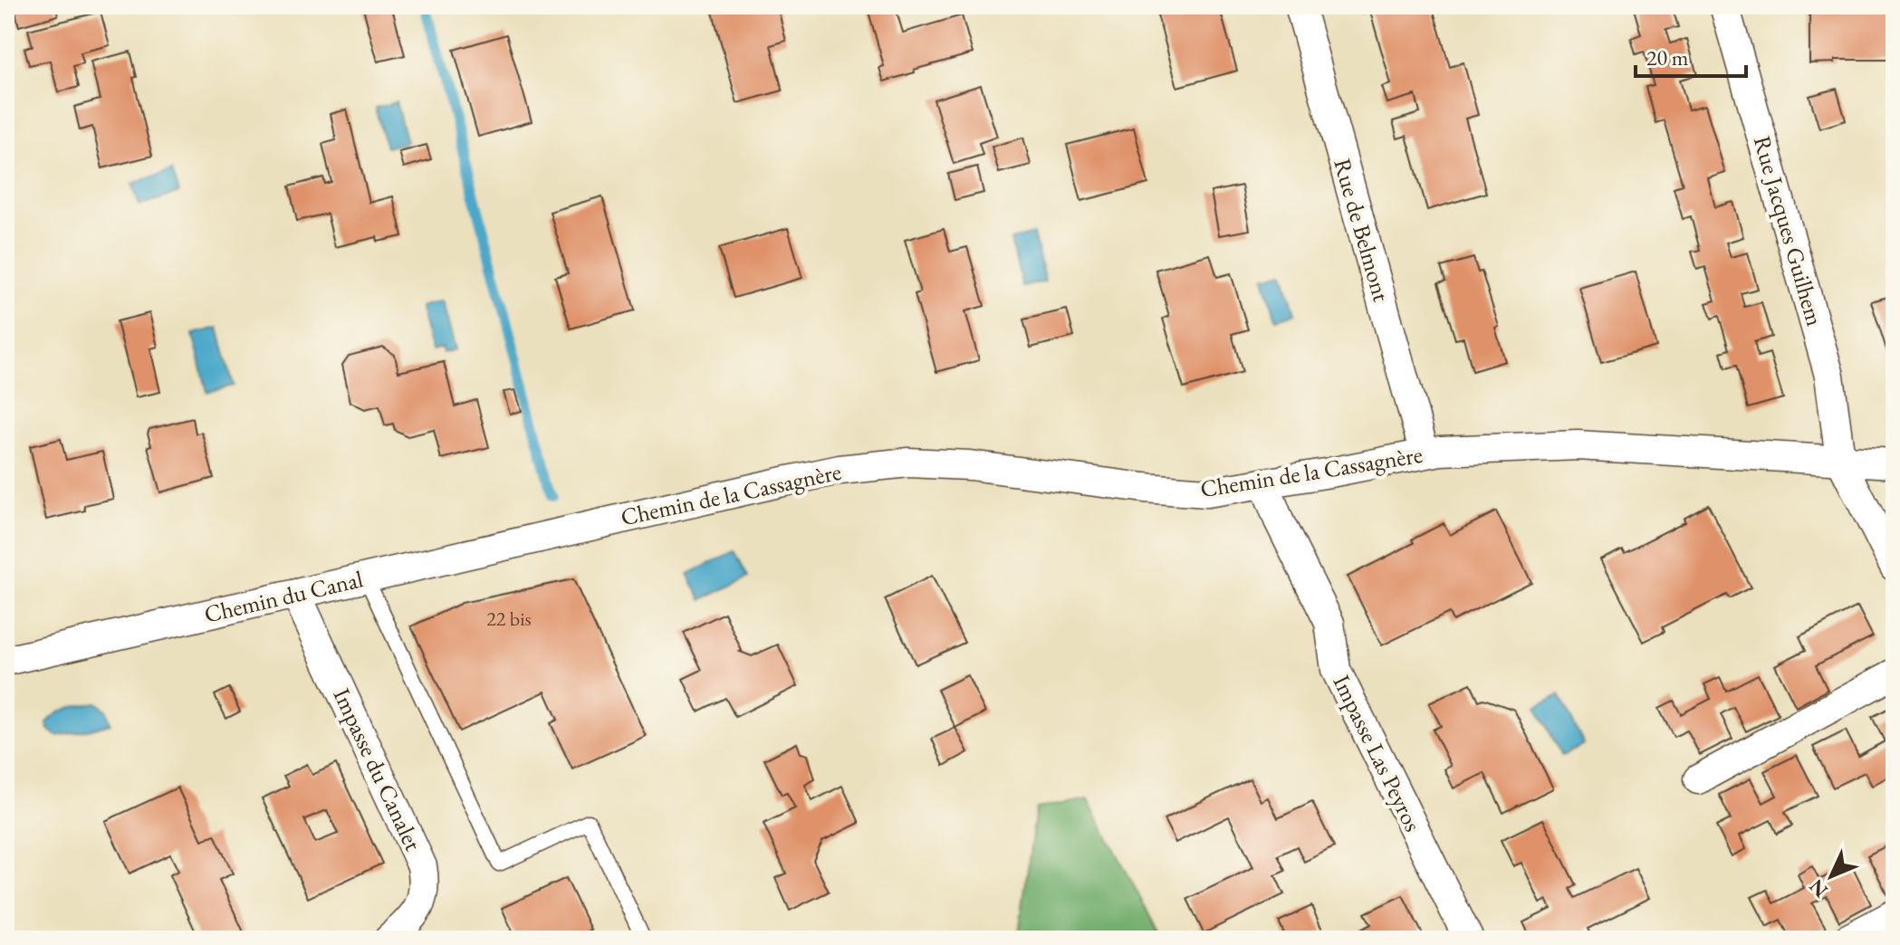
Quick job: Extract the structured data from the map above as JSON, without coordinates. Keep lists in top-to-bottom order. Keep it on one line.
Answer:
{"streets":{"street":["Rue de Belmont","Rue Jacques Guilhem","Chemin de la Cassagnère","Chemin du Canal","Impasse Las Peyros","Impasse du Canalet"]},"crossings":[["Rue de Belmont","Chemin de la Cassagnère"],["Rue Jacques Guilhem","Chemin de la Cassagnère"],["Chemin de la Cassagnère","Chemin du Canal"],["Chemin de la Cassagnère","Impasse Las Peyros"],["Chemin du Canal","Impasse du Canalet"]],"house_numbers":["22 bis"],"scale_bar":"20 m","north":"bottom left"}
